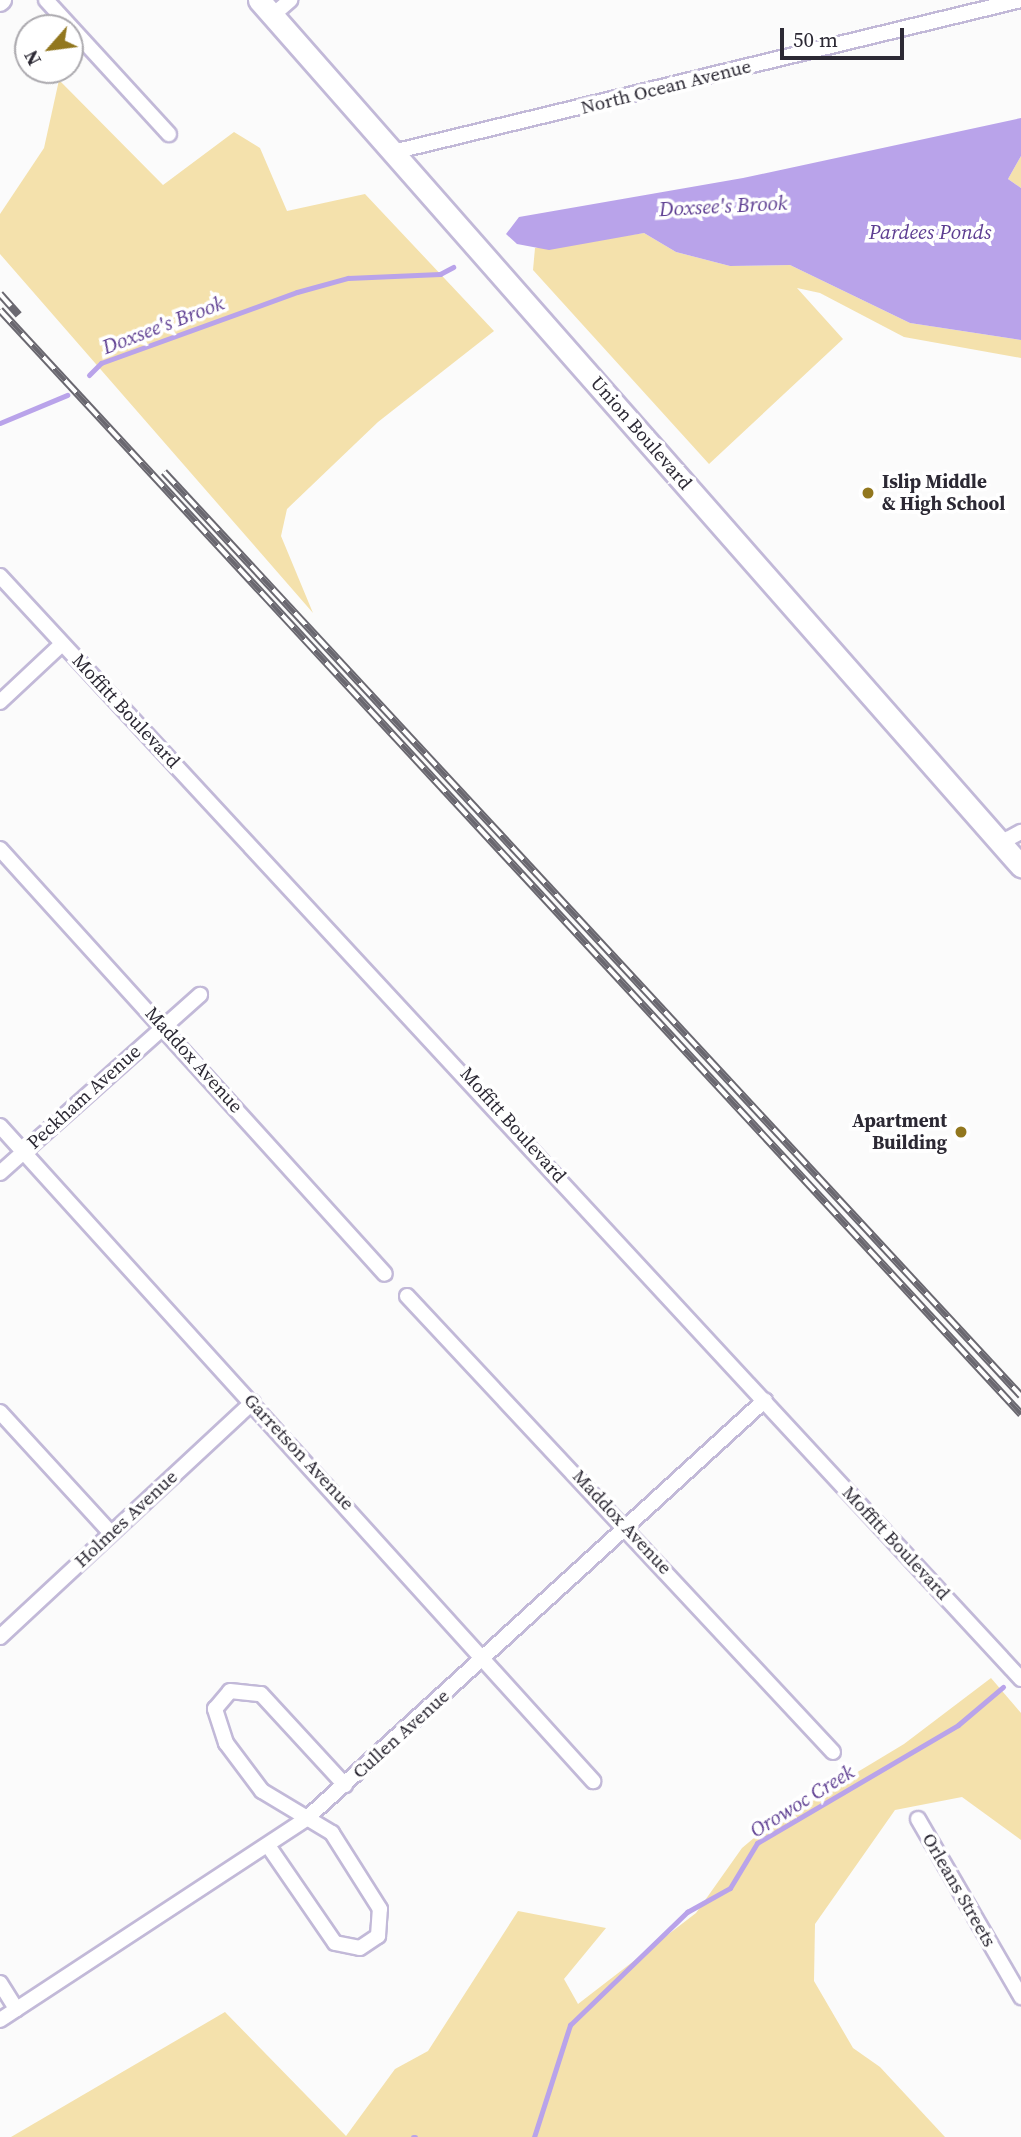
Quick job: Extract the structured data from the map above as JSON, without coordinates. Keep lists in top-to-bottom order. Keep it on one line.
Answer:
{"streets":{"main road":["Union Boulevard"],"street":["North Ocean Avenue","Moffitt Boulevard","Maddox Avenue","Peckham Avenue","Garretson Avenue","Holmes Avenue","Cullen Avenue","Orleans Streets"]},"crossings":[["North Ocean Avenue","Union Boulevard"],["Moffitt Boulevard","Cullen Avenue"],["Maddox Avenue","Peckham Avenue"],["Maddox Avenue","Cullen Avenue"],["Peckham Avenue","Garretson Avenue"],["Garretson Avenue","Holmes Avenue"],["Garretson Avenue","Cullen Avenue"]],"water":["Doxsee's Brook","Pardees Ponds","Orowoc Creek"],"places":["Islip Middle & High School","Apartment Building"],"scale_bar":"50 m","north":"bottom left"}
